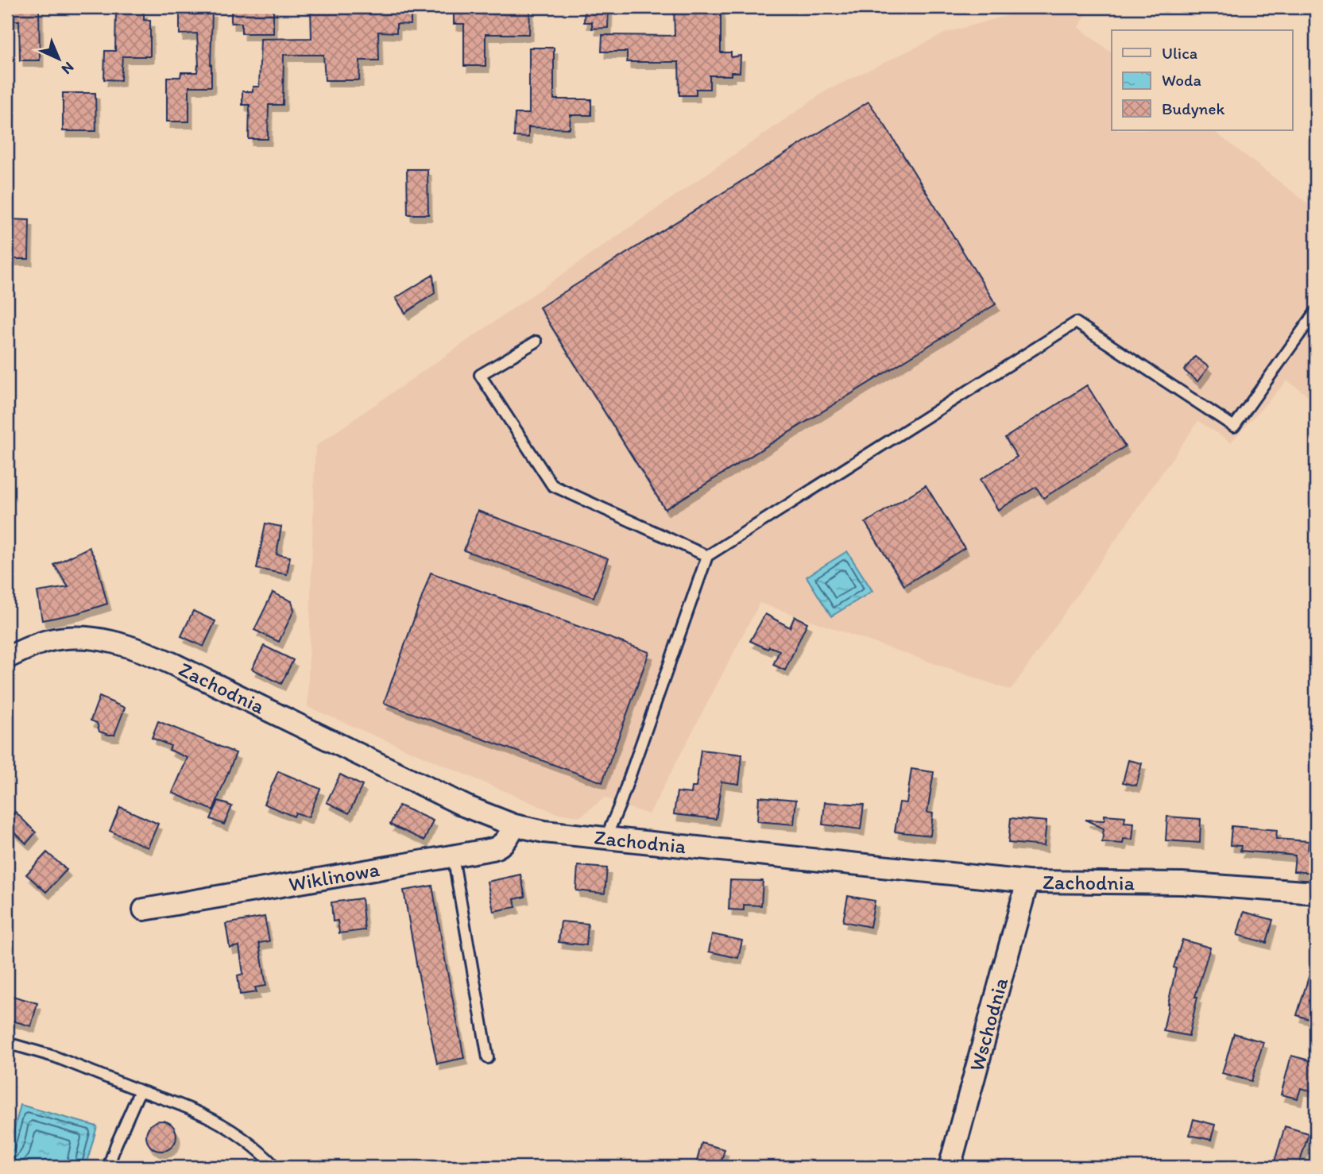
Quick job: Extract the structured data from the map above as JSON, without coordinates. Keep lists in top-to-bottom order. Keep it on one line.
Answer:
{"streets":{"street":["Zachodnia","Wiklinowa","Wschodnia"]},"crossings":[["Zachodnia","Wiklinowa"],["Zachodnia","Wschodnia"]],"legend":["Ulica","Woda","Budynek"],"north":"bottom right"}
